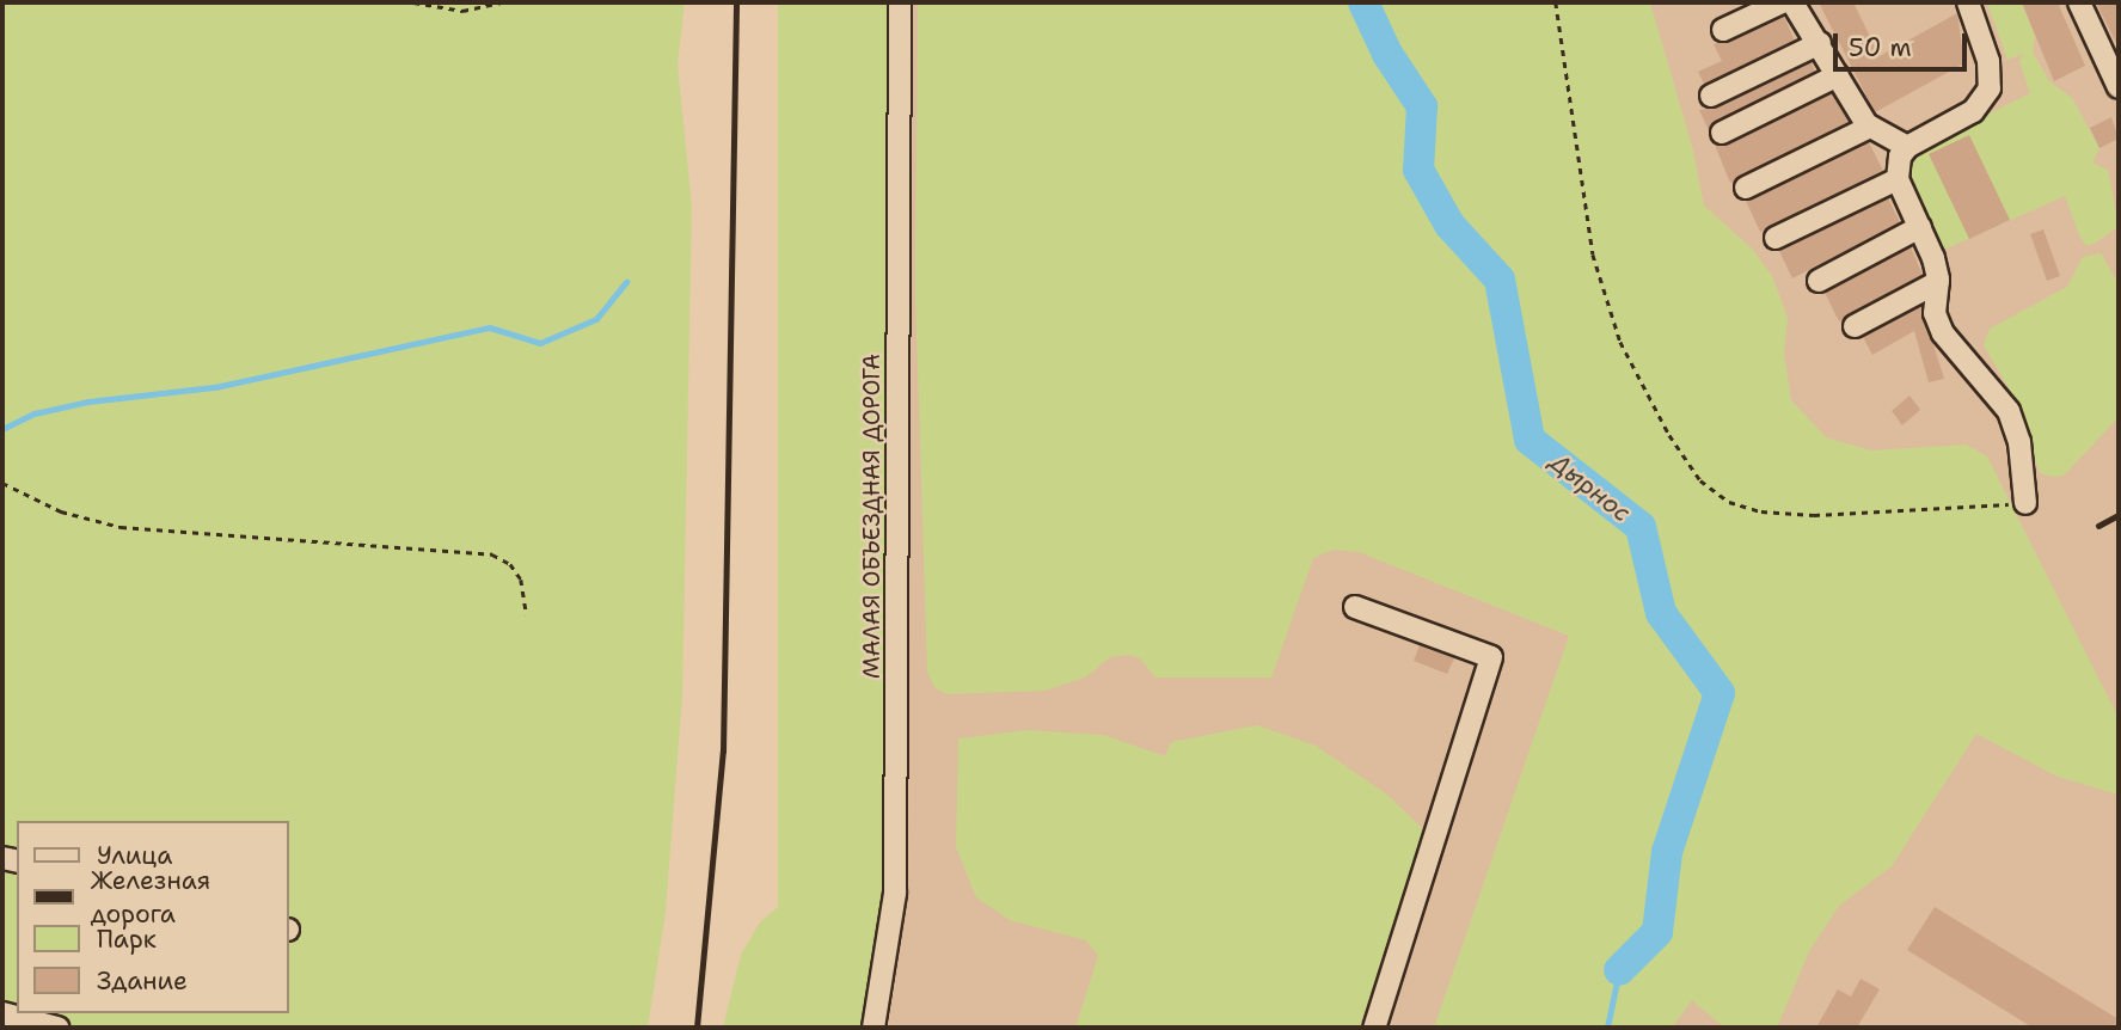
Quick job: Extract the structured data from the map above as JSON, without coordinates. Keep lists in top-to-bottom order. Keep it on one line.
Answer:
{"streets":{"street":["МАЛАЯ ОБЪЕЗДНАЯ ДОРОГА"]},"water":["Дырнос"],"legend":["Улица","Железная дорога","Парк","Здание"],"scale_bar":"50 m"}
